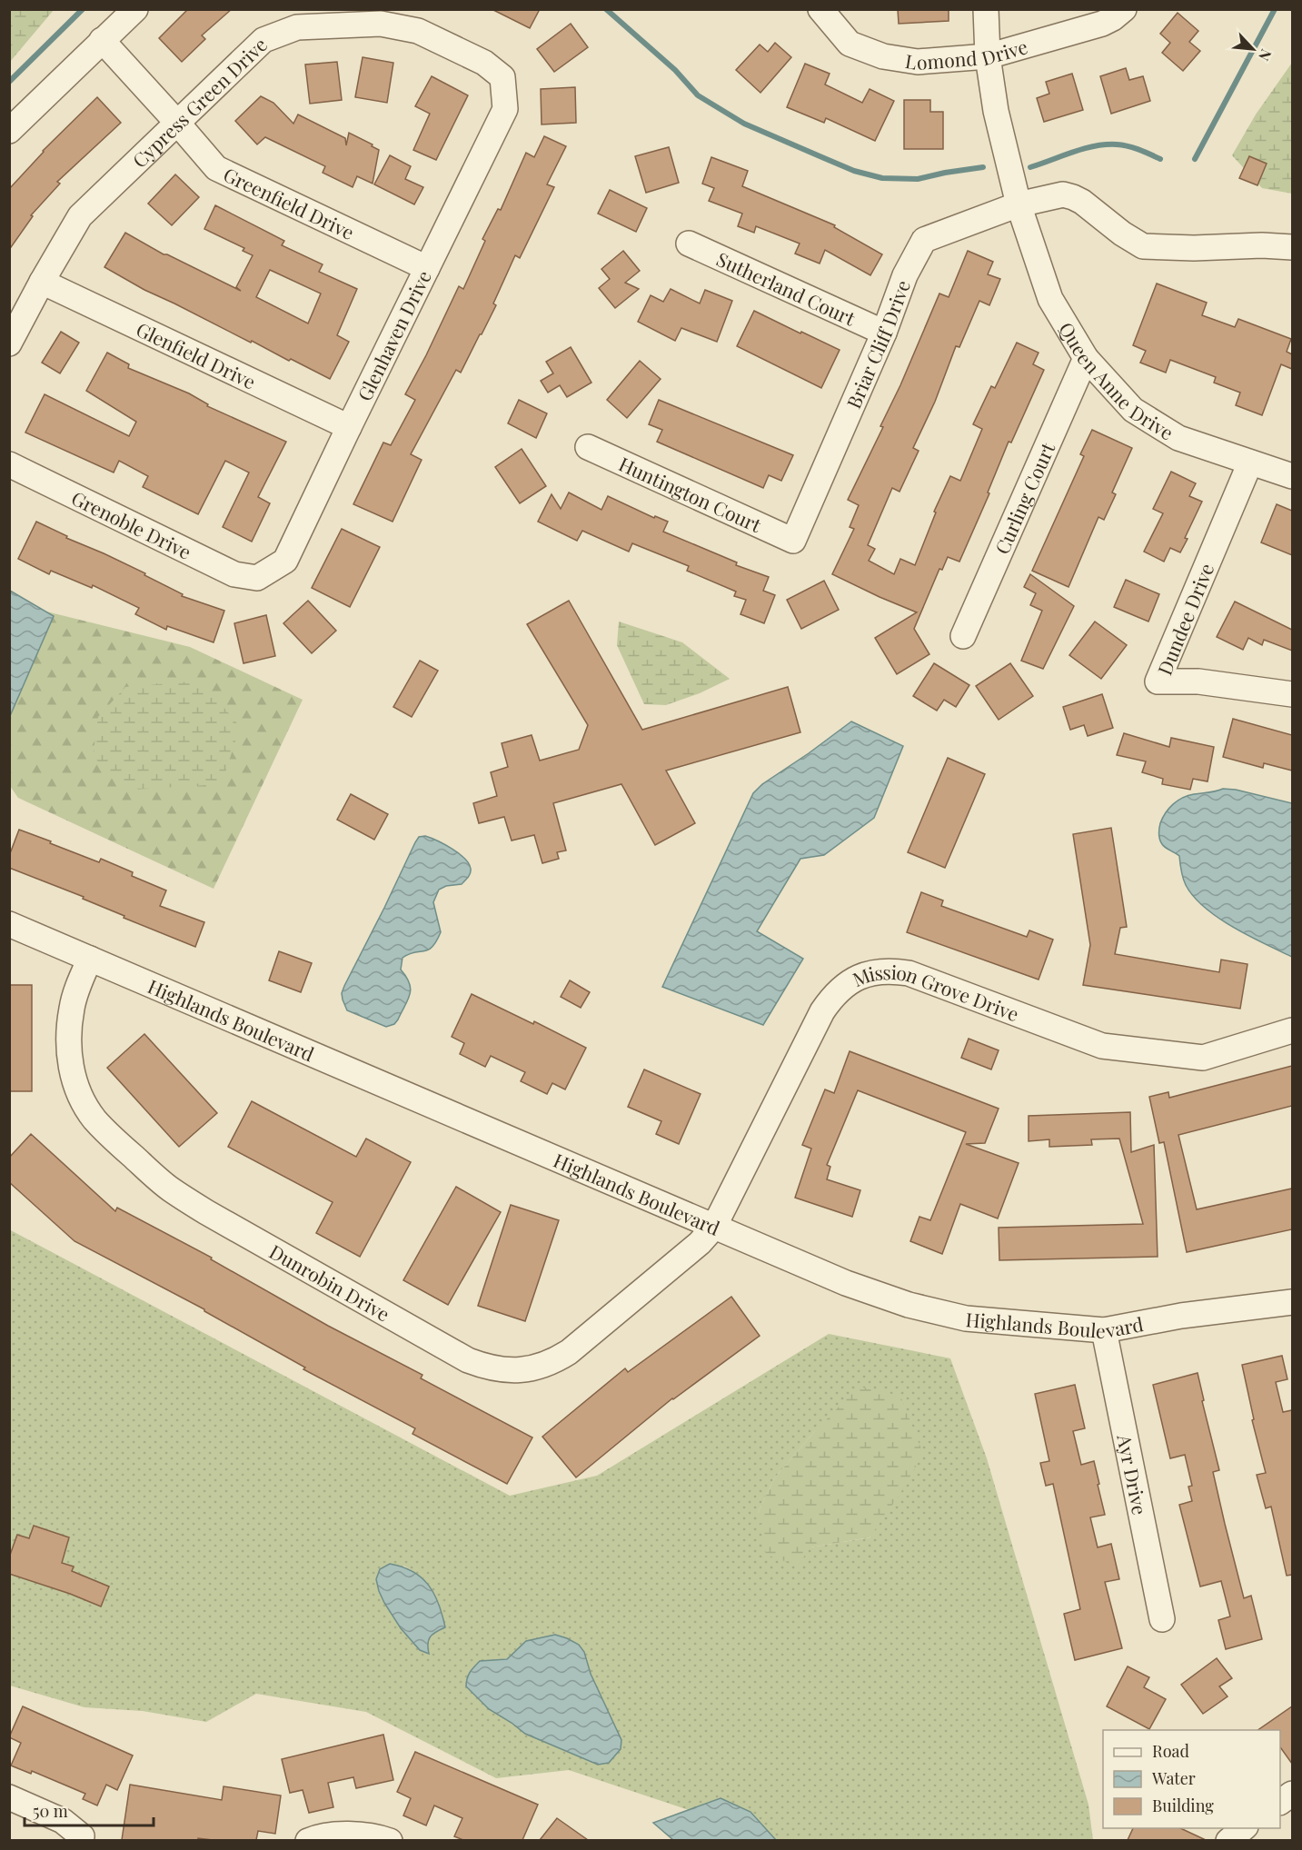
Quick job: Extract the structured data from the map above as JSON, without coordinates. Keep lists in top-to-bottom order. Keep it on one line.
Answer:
{"streets":{"street":["Lomond Drive","Cypress Green Drive","Greenfield Drive","Sutherland Court","Glenhaven Drive","Briar Cliff Drive","Glenfield Drive","Queen Anne Drive","Huntington Court","Curling Court","Grenoble Drive","Dundee Drive","Mission Grove Drive","Highlands Boulevard","Dunrobin Drive","Ayr Drive"]},"crossings":[["Lomond Drive","Queen Anne Drive"],["Cypress Green Drive","Greenfield Drive"],["Cypress Green Drive","Glenhaven Drive"],["Cypress Green Drive","Glenfield Drive"],["Greenfield Drive","Glenhaven Drive"],["Sutherland Court","Briar Cliff Drive"],["Glenhaven Drive","Glenfield Drive"],["Glenhaven Drive","Grenoble Drive"],["Briar Cliff Drive","Queen Anne Drive"],["Briar Cliff Drive","Huntington Court"],["Queen Anne Drive","Curling Court"],["Queen Anne Drive","Dundee Drive"],["Mission Grove Drive","Highlands Boulevard"],["Mission Grove Drive","Dunrobin Drive"],["Highlands Boulevard","Dunrobin Drive"],["Highlands Boulevard","Ayr Drive"]],"legend":["Road","Water","Building"],"scale_bar":"50 m","north":"bottom right"}
